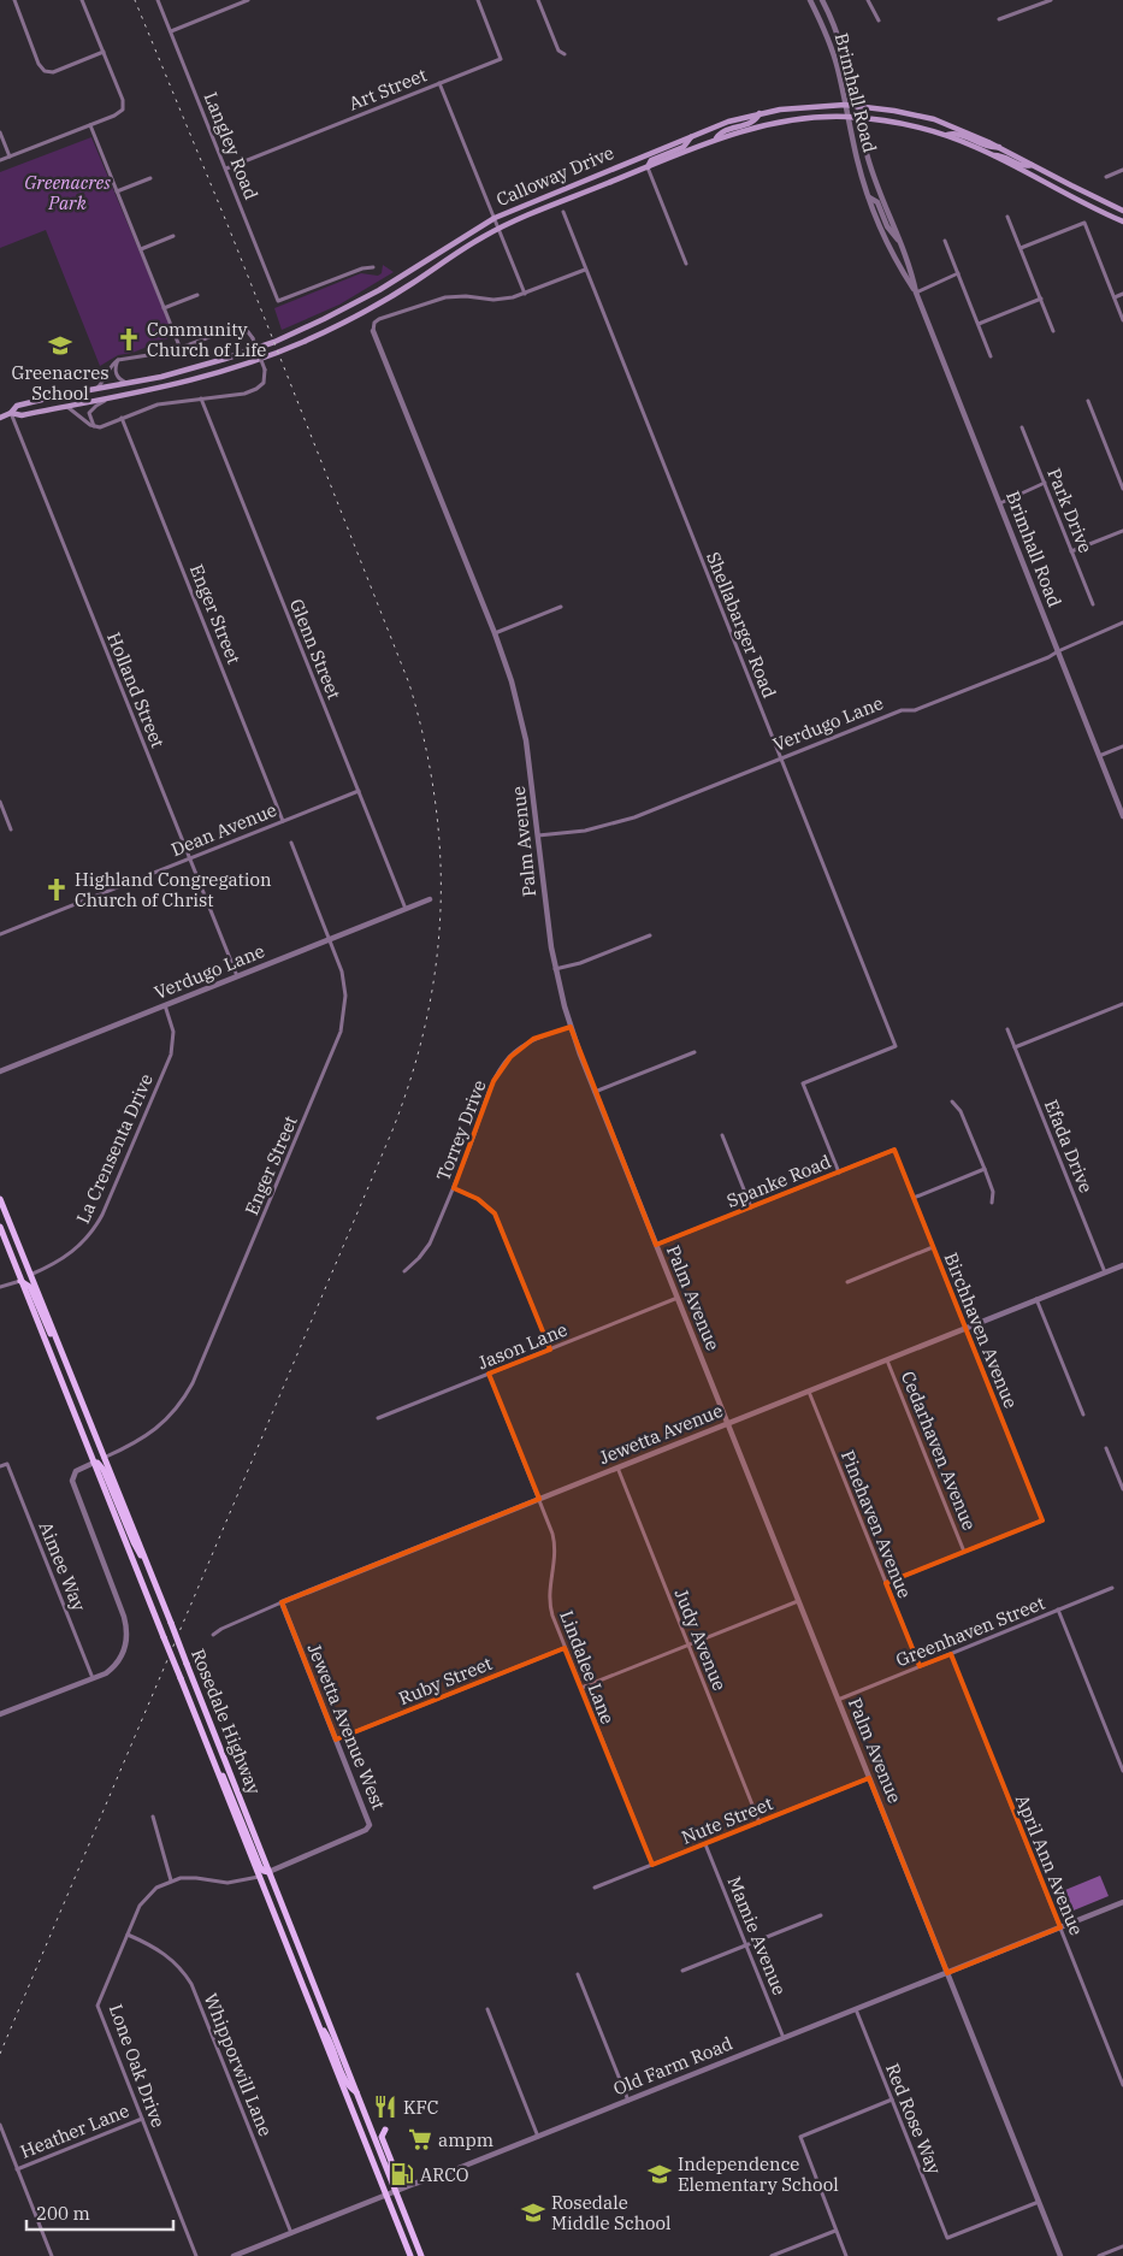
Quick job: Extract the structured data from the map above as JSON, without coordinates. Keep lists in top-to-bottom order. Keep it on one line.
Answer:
{"streets":{"main road":["Calloway Drive","Rosedale Highway"],"street":["Art Street","Brimhall Road","Langley Road","Park Drive","Enger Street","Shellabarger Road","Glenn Street","Holland Street","Verdugo Lane","Dean Avenue","Palm Avenue","Torrey Drive","Efada Drive","La Crensenta Drive","Spanke Road","Birchhaven Avenue","Jason Lane","Jewetta Avenue","Cedarhaven Avenue","Pinehaven Avenue","Aimee Way","Greenhaven Street","Judy Avenue","Lindalee Lane","Ruby Street","Jewetta Avenue West","Nute Street","April Ann Avenue","Mamie Avenue","Whipporwill Lane","Lone Oak Drive","Old Farm Road","Red Rose Way","Heather Lane"]},"crossings":[["Art Street","Langley Road"],["Brimhall Road","Calloway Drive"],["Brimhall Road","Verdugo Lane"],["Calloway Drive","Holland Street"],["Enger Street","Verdugo Lane"],["Enger Street","Dean Avenue"],["Enger Street","Rosedale Highway"],["Shellabarger Road","Verdugo Lane"],["Shellabarger Road","Spanke Road"],["Glenn Street","Verdugo Lane"],["Glenn Street","Dean Avenue"],["Holland Street","Verdugo Lane"],["Holland Street","Dean Avenue"],["Verdugo Lane","Palm Avenue"],["Verdugo Lane","La Crensenta Drive"],["Palm Avenue","Torrey Drive"],["Palm Avenue","Spanke Road"],["Palm Avenue","Jason Lane"],["Palm Avenue","Jewetta Avenue"],["Palm Avenue","Greenhaven Street"],["Palm Avenue","Nute Street"],["Palm Avenue","Old Farm Road"],["Palm Avenue","Red Rose Way"],["Efada Drive","Jewetta Avenue"],["La Crensenta Drive","Rosedale Highway"],["Spanke Road","Birchhaven Avenue"],["Birchhaven Avenue","Jewetta Avenue"],["Birchhaven Avenue","Cedarhaven Avenue"],["Jason Lane","Lindalee Lane"],["Jewetta Avenue","Cedarhaven Avenue"],["Jewetta Avenue","Pinehaven Avenue"],["Jewetta Avenue","Judy Avenue"],["Jewetta Avenue","Lindalee Lane"],["Jewetta Avenue","Jewetta Avenue West"],["Pinehaven Avenue","Greenhaven Street"],["Greenhaven Street","April Ann Avenue"],["Judy Avenue","Nute Street"],["Lindalee Lane","Ruby Street"],["Lindalee Lane","Nute Street"],["Ruby Street","Jewetta Avenue West"],["Rosedale Highway","Jewetta Avenue West"],["Rosedale Highway","Old Farm Road"],["Nute Street","Mamie Avenue"],["April Ann Avenue","Old Farm Road"],["Mamie Avenue","Old Farm Road"],["Whipporwill Lane","Lone Oak Drive"],["Whipporwill Lane","Old Farm Road"],["Lone Oak Drive","Heather Lane"],["Old Farm Road","Red Rose Way"]],"parks":["Greenacres Park"],"places":{"church":["Community Church of Life","Highland Congregation Church of Christ"],"school or university":["Greenacres School","Independence Elementary School","Rosedale Middle School"],"restaurant":["KFC"],"supermarket":["ampm"],"fuel station":["ARCO"]},"scale_bar":"200 m"}
